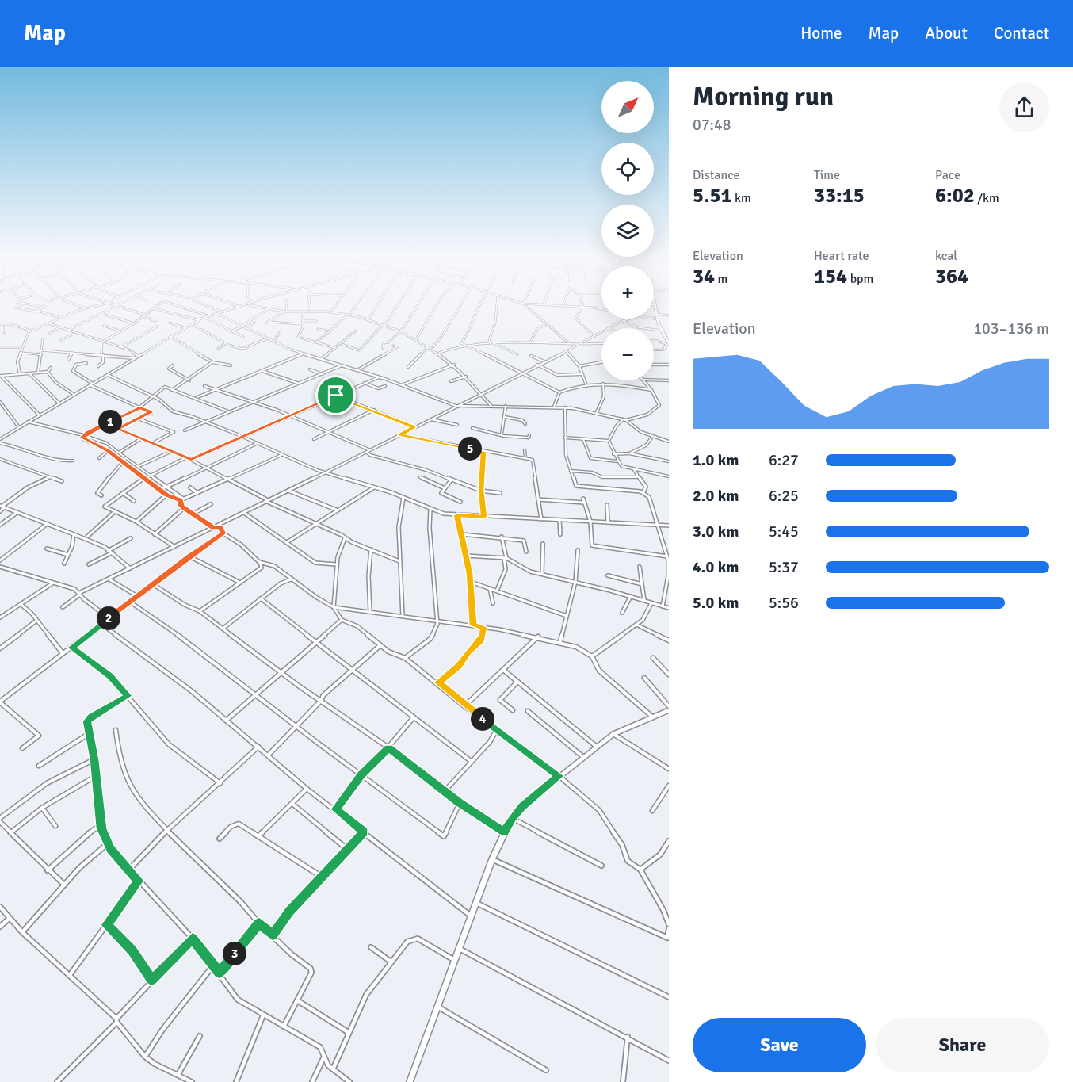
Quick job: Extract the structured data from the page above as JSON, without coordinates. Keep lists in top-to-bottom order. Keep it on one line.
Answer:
{"north":"top right","page":{"header":"Map","nav":["Home","Map","About","Contact"],"heading":["Morning run","07:48"],"map_buttons":["+","−"],"stats":[["Distance","5.51 km"],["Time","33:15"],["Pace","6:02 /km"],["Elevation","34 m"],["Heart rate","154 bpm"],["kcal","364"]],"chart":["Elevation","103–136 m"],"pins":["1","5","2","4","3"],"list":[{"name":"1.0 km","note":"6:27"},{"name":"2.0 km","note":"6:25"},{"name":"3.0 km","note":"5:45"},{"name":"4.0 km","note":"5:37"},{"name":"5.0 km","note":"5:56"}],"buttons":["Save","Share"]}}
